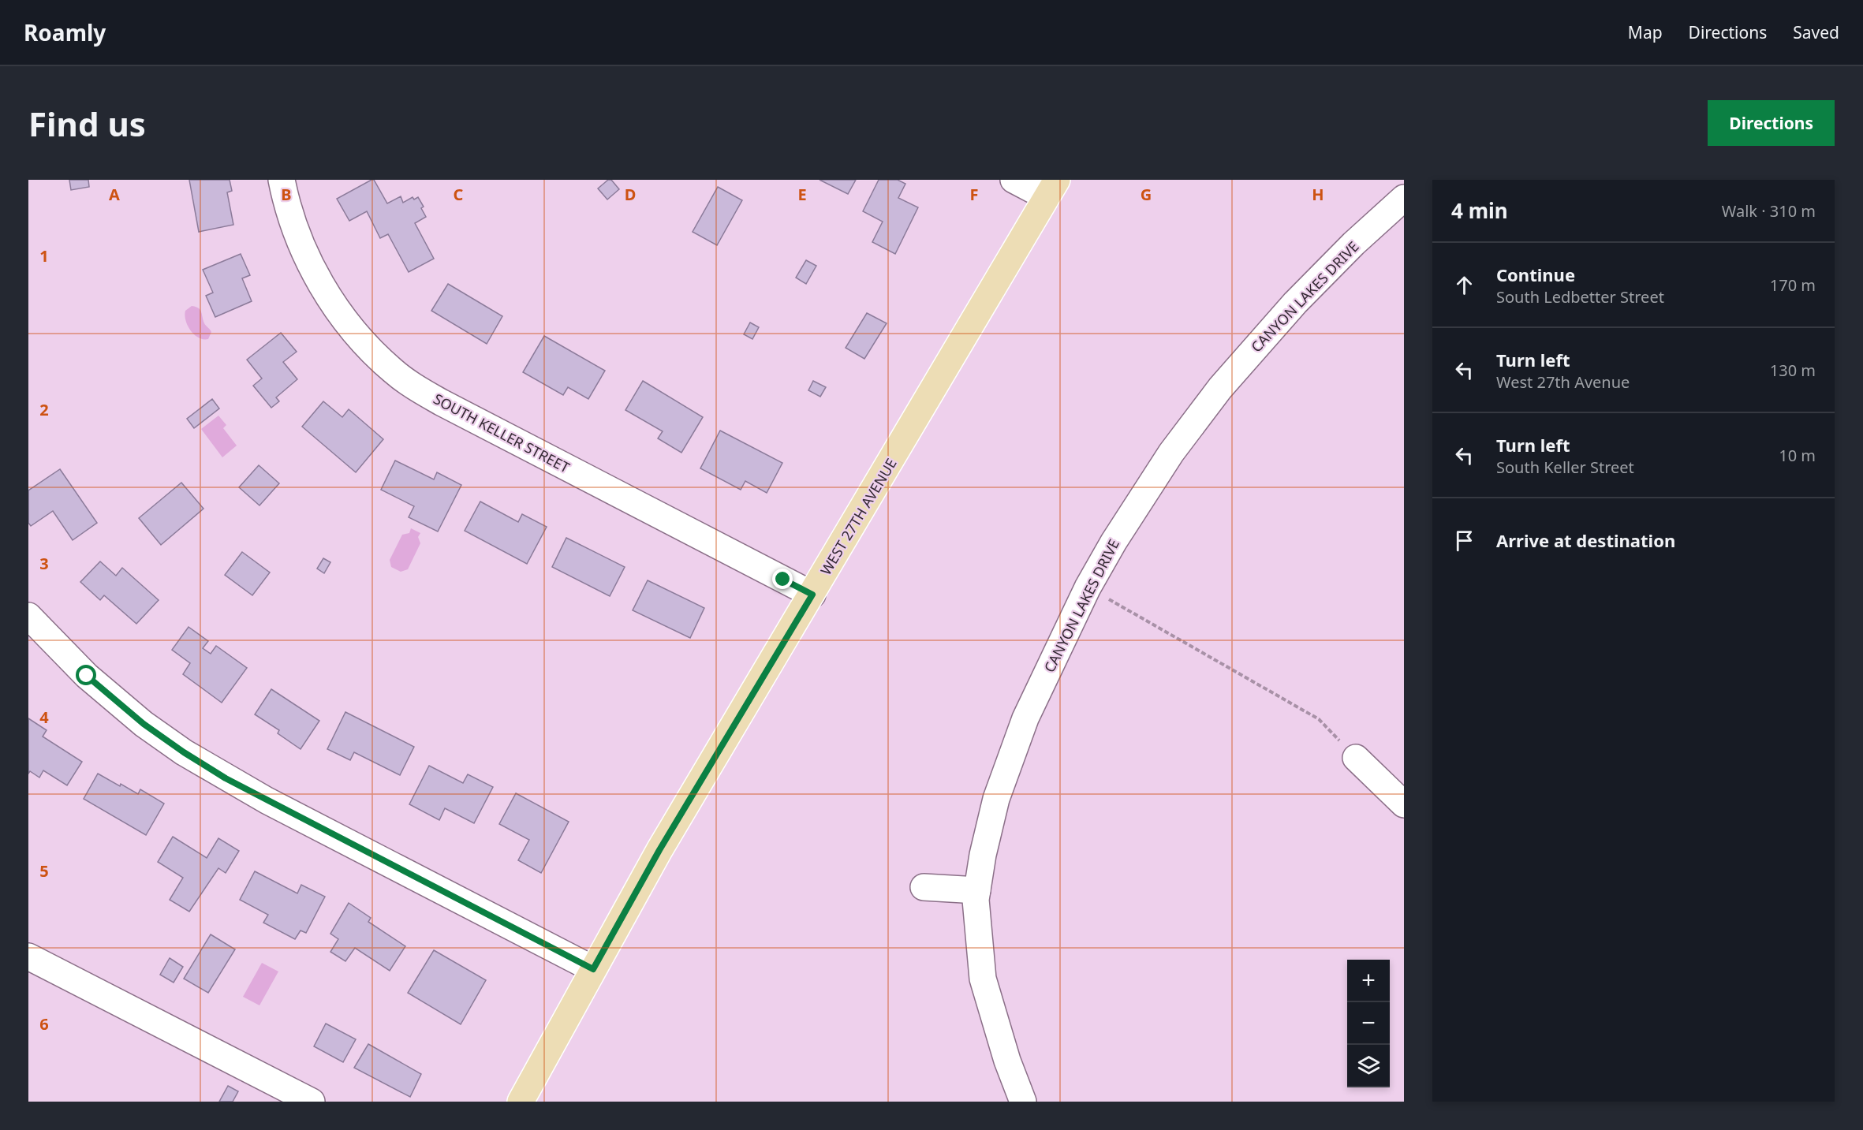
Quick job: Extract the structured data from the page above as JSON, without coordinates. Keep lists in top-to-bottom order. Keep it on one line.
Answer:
{"streets":{"main road":["WEST 27TH AVENUE"],"street":["CANYON LAKES DRIVE","SOUTH KELLER STREET"]},"crossings":[["SOUTH KELLER STREET","WEST 27TH AVENUE"]],"page":{"header":"Roamly","nav":["Map","Directions","Saved"],"buttons":"Directions","title":"Find us","heading":["4 min","Walk · 310 m"],"list":[["Continue","South Ledbetter Street","170 m"],["Turn left","West 27th Avenue","130 m"],["Turn left","South Keller Street","10 m"],"Arrive at destination"],"map_buttons":["+","−"]},"grid":{"columns":["A","B","C","D","E","F","G","H"],"rows":["1","2","3","4","5","6"]}}
